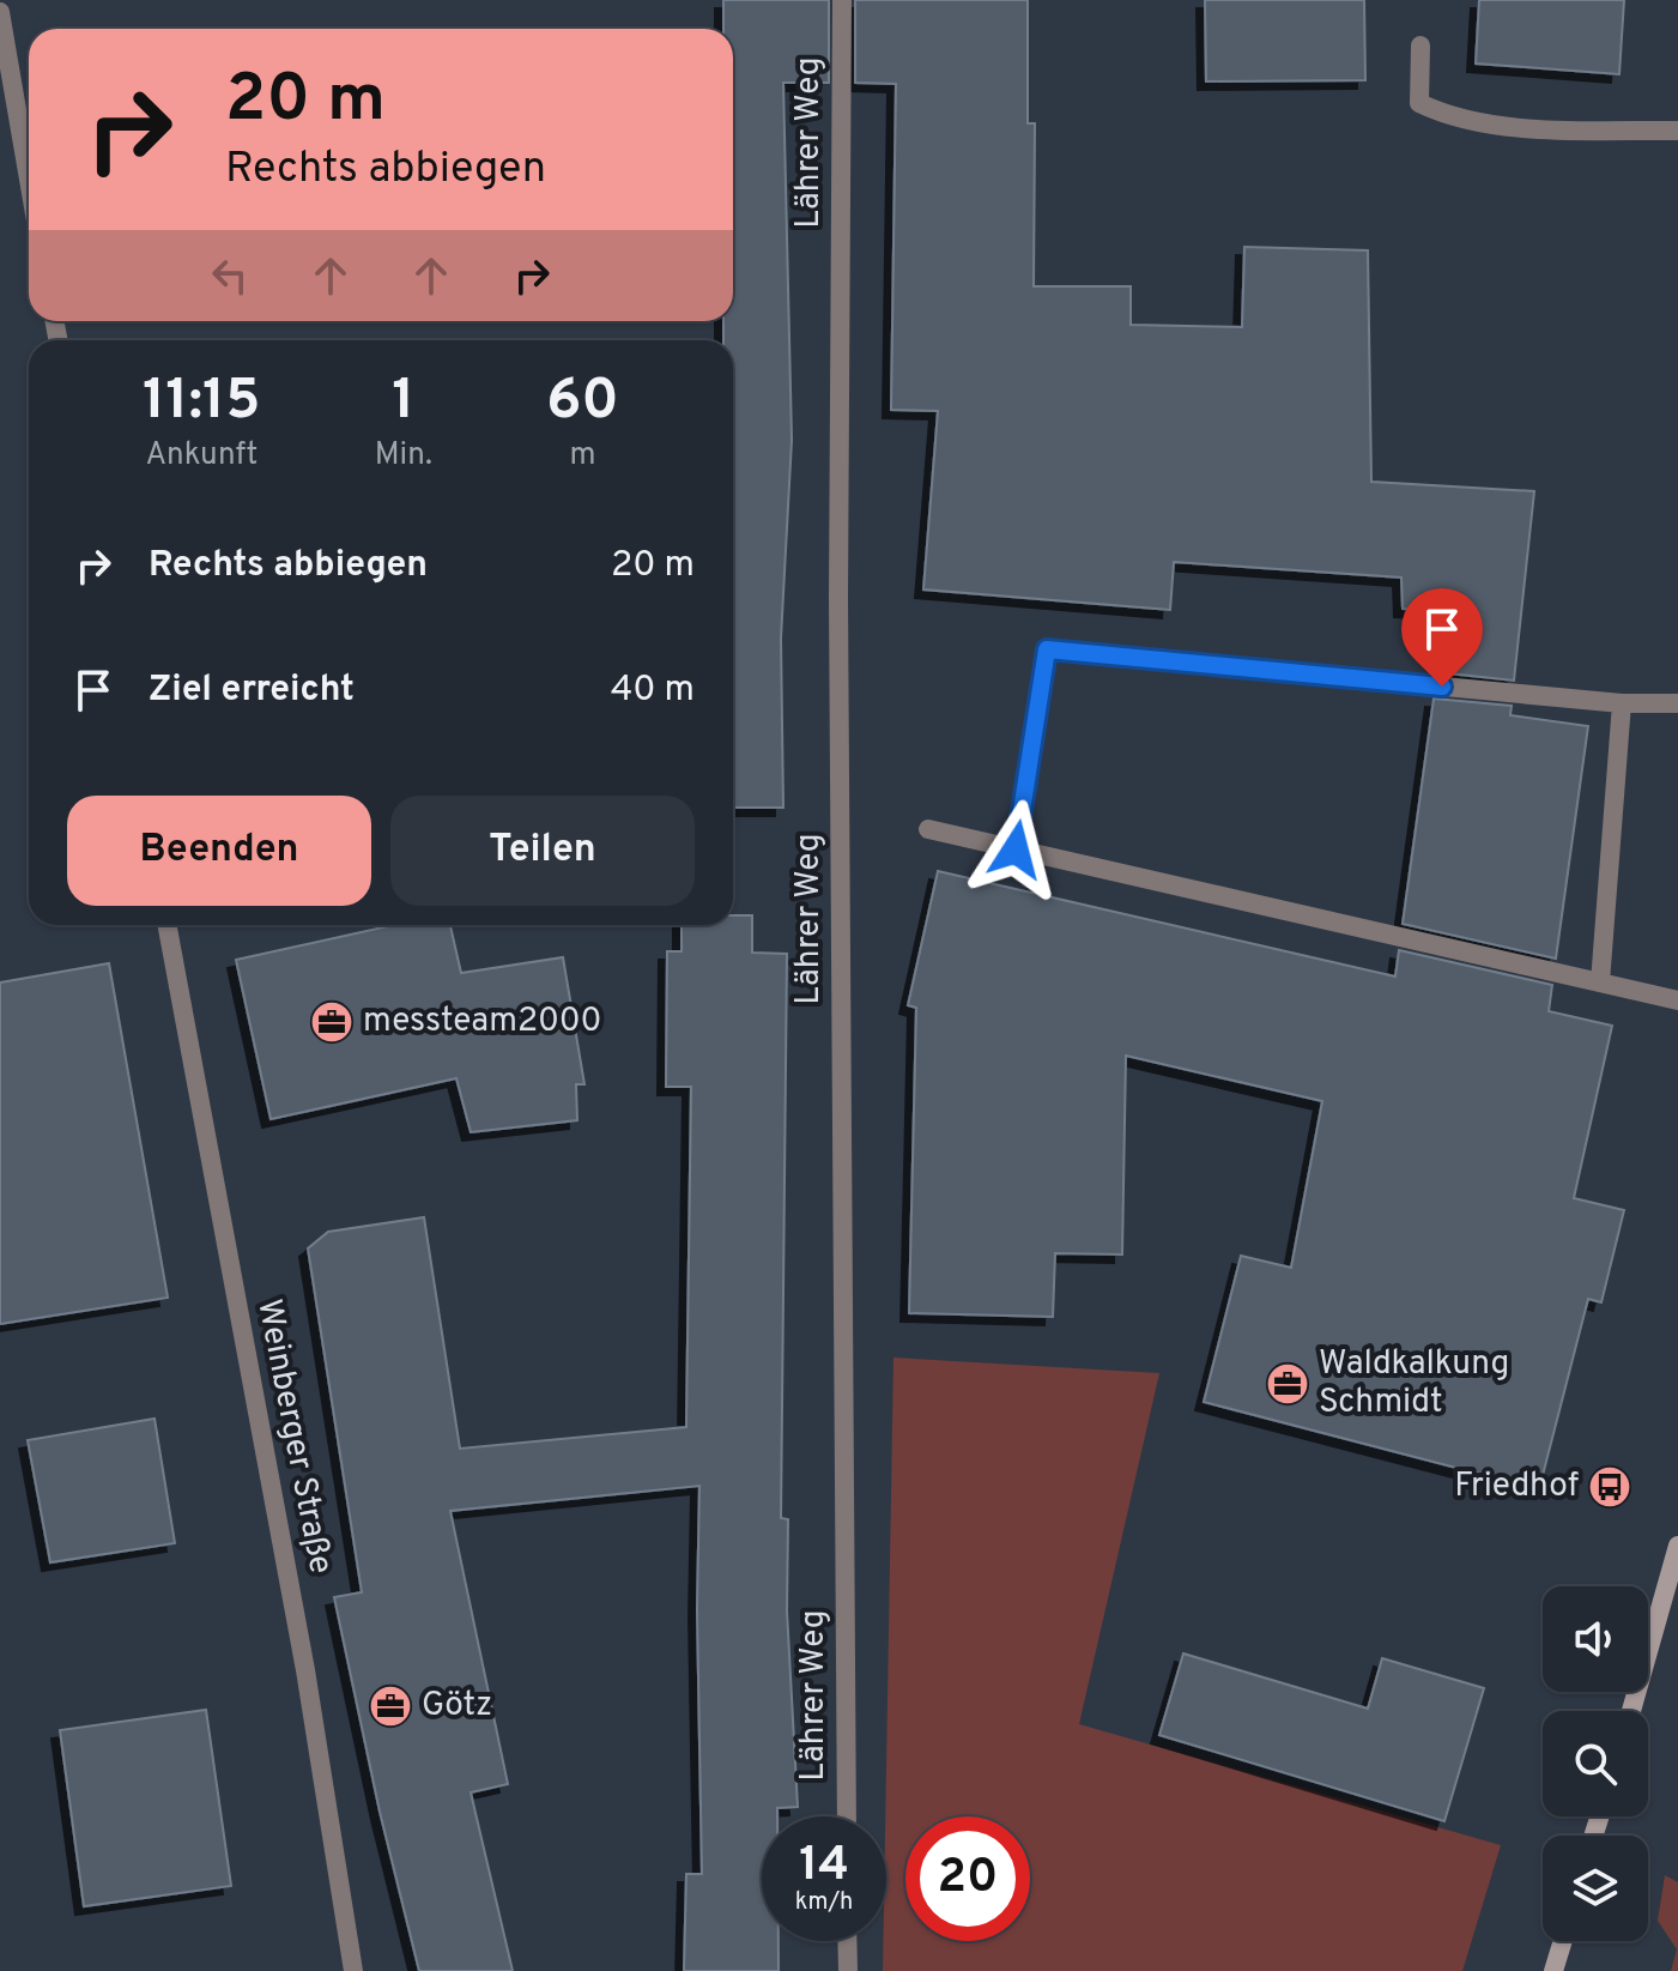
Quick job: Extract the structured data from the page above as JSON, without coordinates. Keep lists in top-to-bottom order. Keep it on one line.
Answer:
{"streets":{"street":["Lährer Weg","Weinberger Straße"]},"places":{"office":["messteam2000","Waldkalkung Schmidt","Götz"],"bus stop":["Friedhof"]},"page":{"turn":["20 m","Rechts abbiegen"],"eta":["11:15","Ankunft","1","Min.","60","m"],"list":[{"name":"Rechts abbiegen","value":"20 m"},{"name":"Ziel erreicht","value":"40 m"}],"buttons":["Beenden","Teilen"],"speed":"14 km/h","limit":"20"}}
